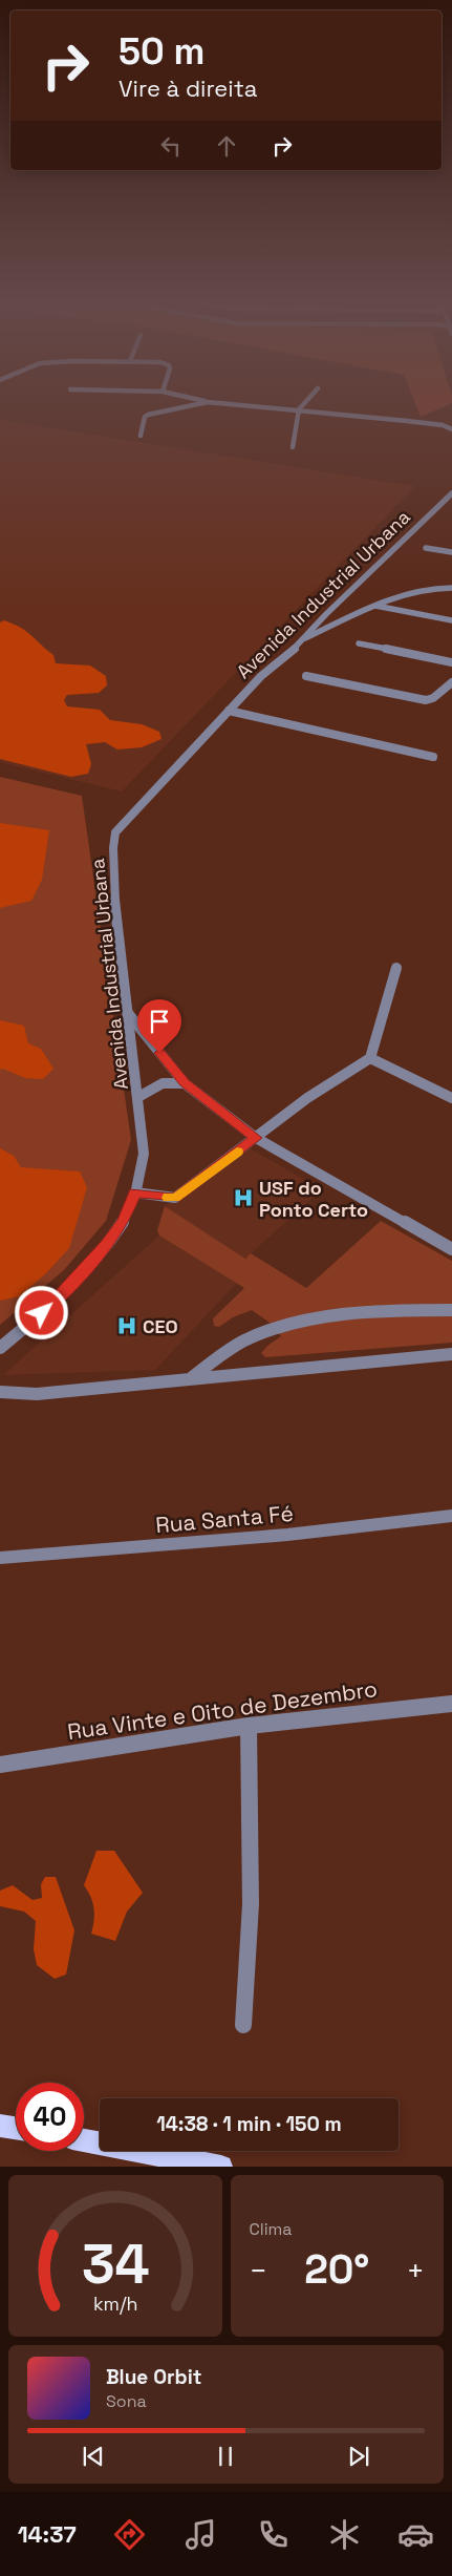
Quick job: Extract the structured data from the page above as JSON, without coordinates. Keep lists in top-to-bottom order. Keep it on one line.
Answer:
{"streets":{"street":["Avenida Industrial Urbana","Rua Santa Fé","Rua Vinte e Oito de Dezembro"]},"places":{"hospital":["USF do Ponto Certo","CEO"]},"page":{"turn":["50 m","Vire à direita"],"limit":"40","trip":"14:38 · 1 min · 150 m","tile":"Clima","heat":["−","20°","+"],"song":["Blue Orbit","Sona"],"tabs":"14:37","gauge":["34","km/h"]}}
